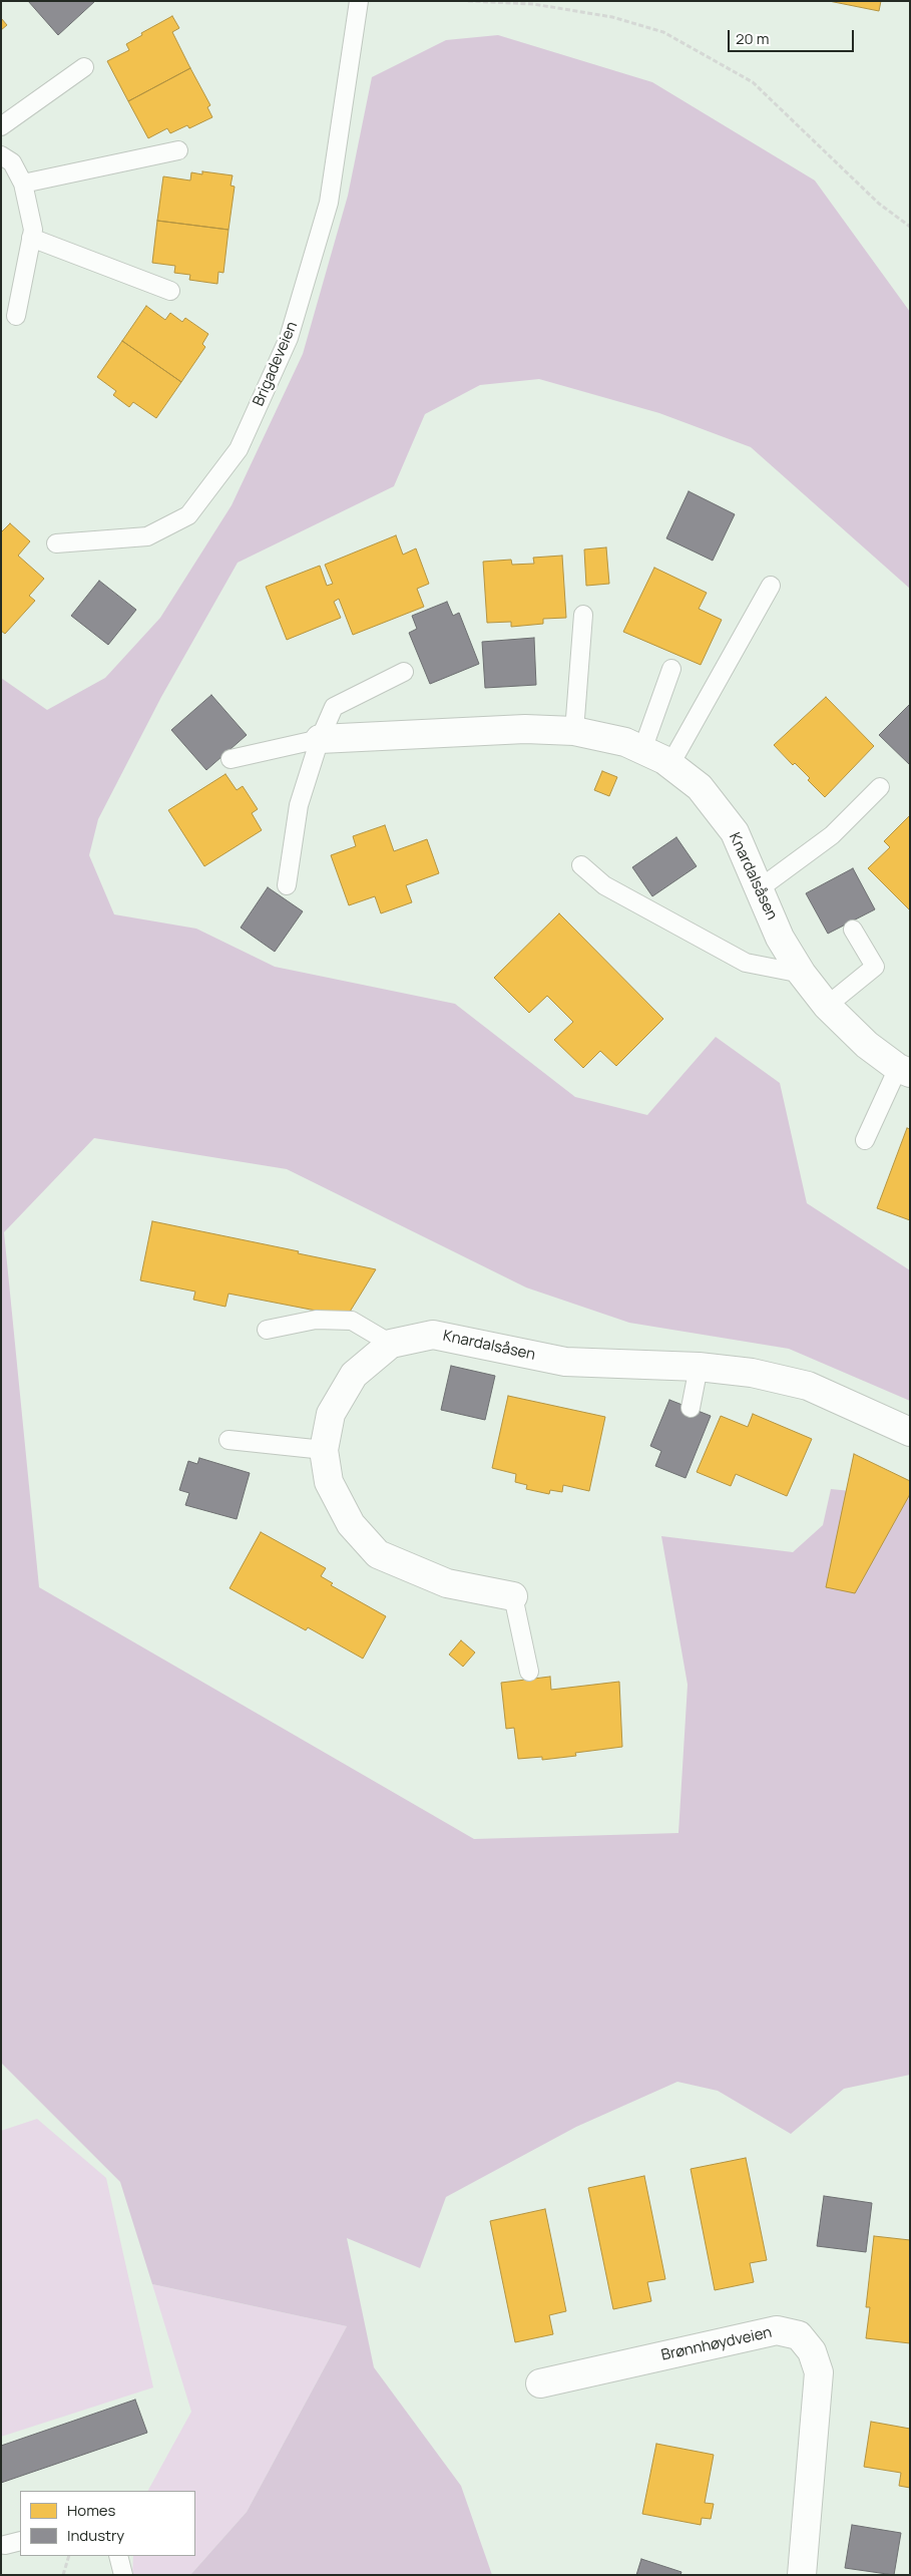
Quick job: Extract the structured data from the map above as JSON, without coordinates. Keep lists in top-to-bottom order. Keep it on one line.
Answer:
{"streets":{"street":["Knardalsåsen","Brønnhøydveien"],"lane":["Brigadeveien"]},"legend":["Homes","Industry"],"scale_bar":"20 m"}
